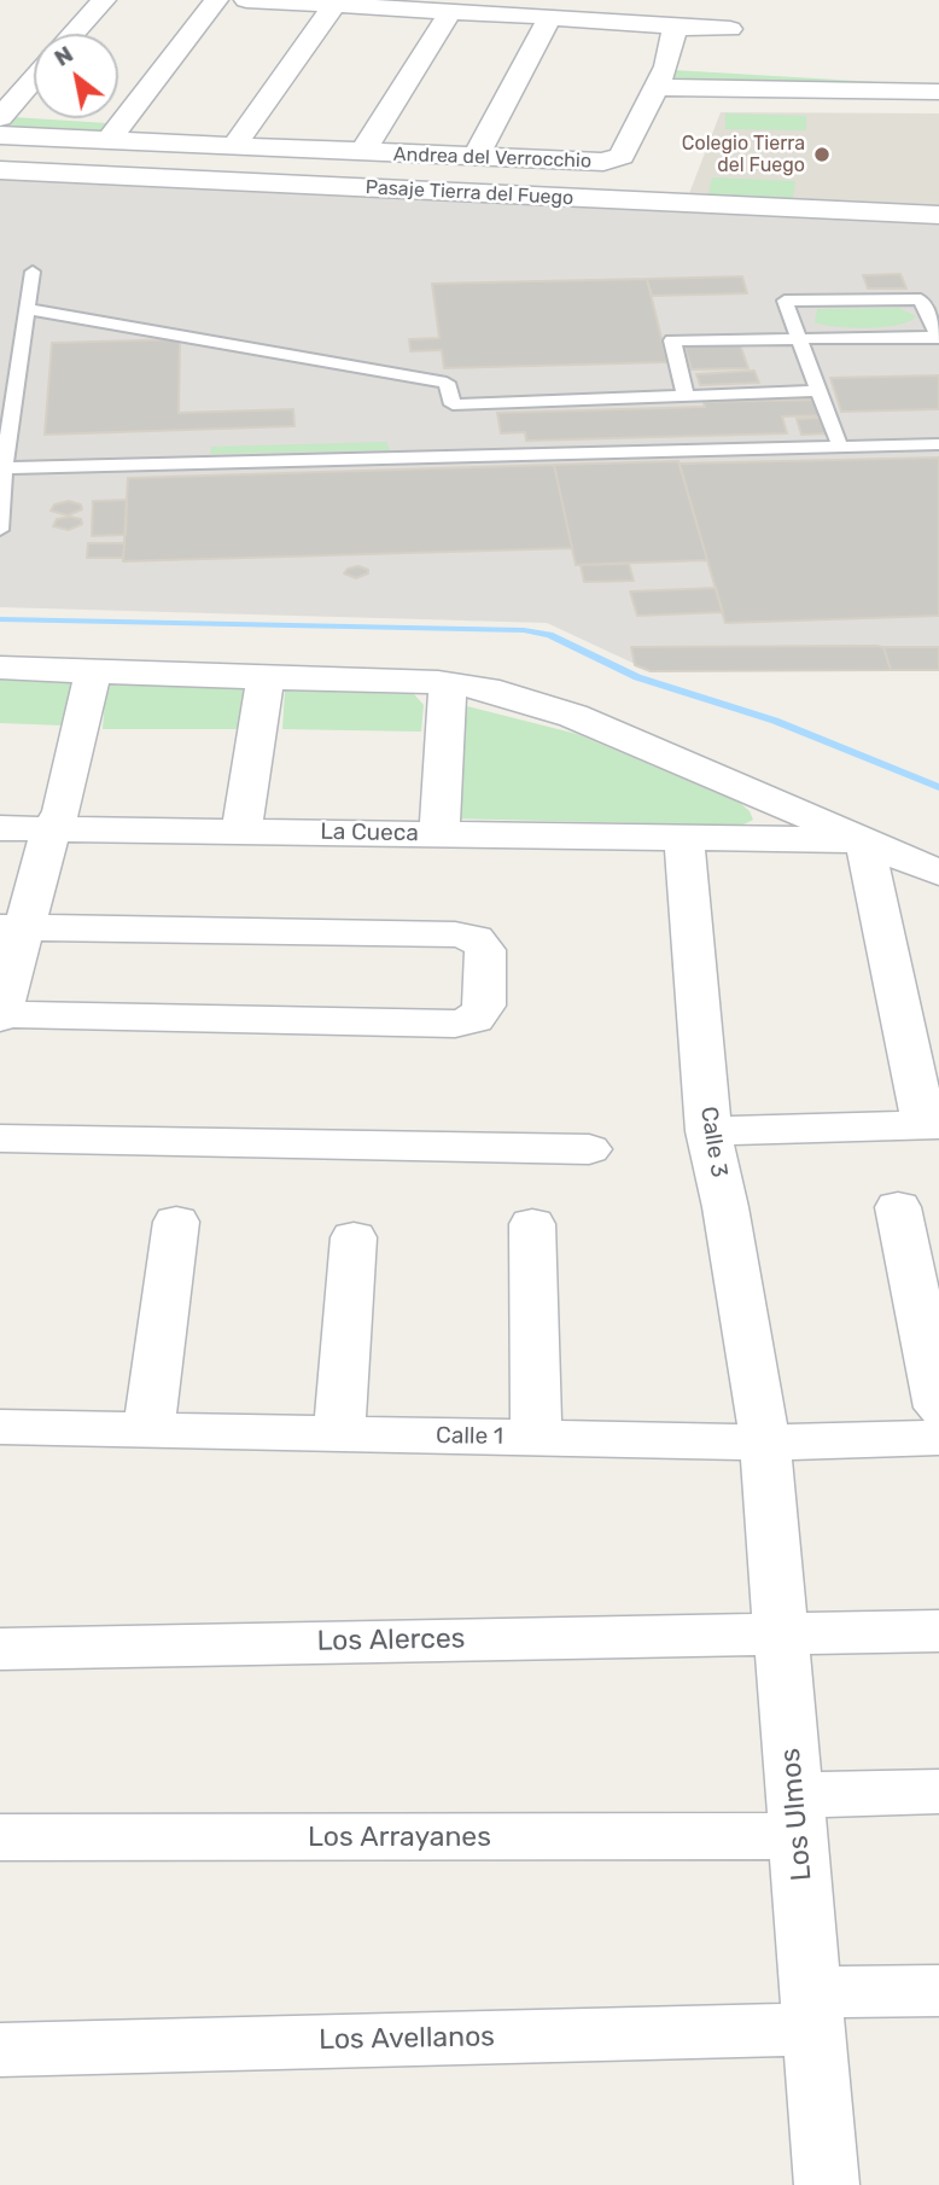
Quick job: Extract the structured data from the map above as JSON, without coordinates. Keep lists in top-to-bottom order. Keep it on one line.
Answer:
{"streets":{"street":["Andrea del Verrocchio","Pasaje Tierra del Fuego","La Cueca","Calle 3","Calle 1","Los Alerces","Los Ulmos","Los Arrayanes","Los Avellanos"]},"crossings":[["La Cueca","Calle 3"],["Calle 3","Calle 1"],["Calle 3","Los Ulmos"],["Calle 1","Los Ulmos"],["Los Alerces","Los Ulmos"],["Los Ulmos","Los Arrayanes"],["Los Ulmos","Los Avellanos"]],"places":["Colegio Tierra del Fuego"],"north":"top left"}
